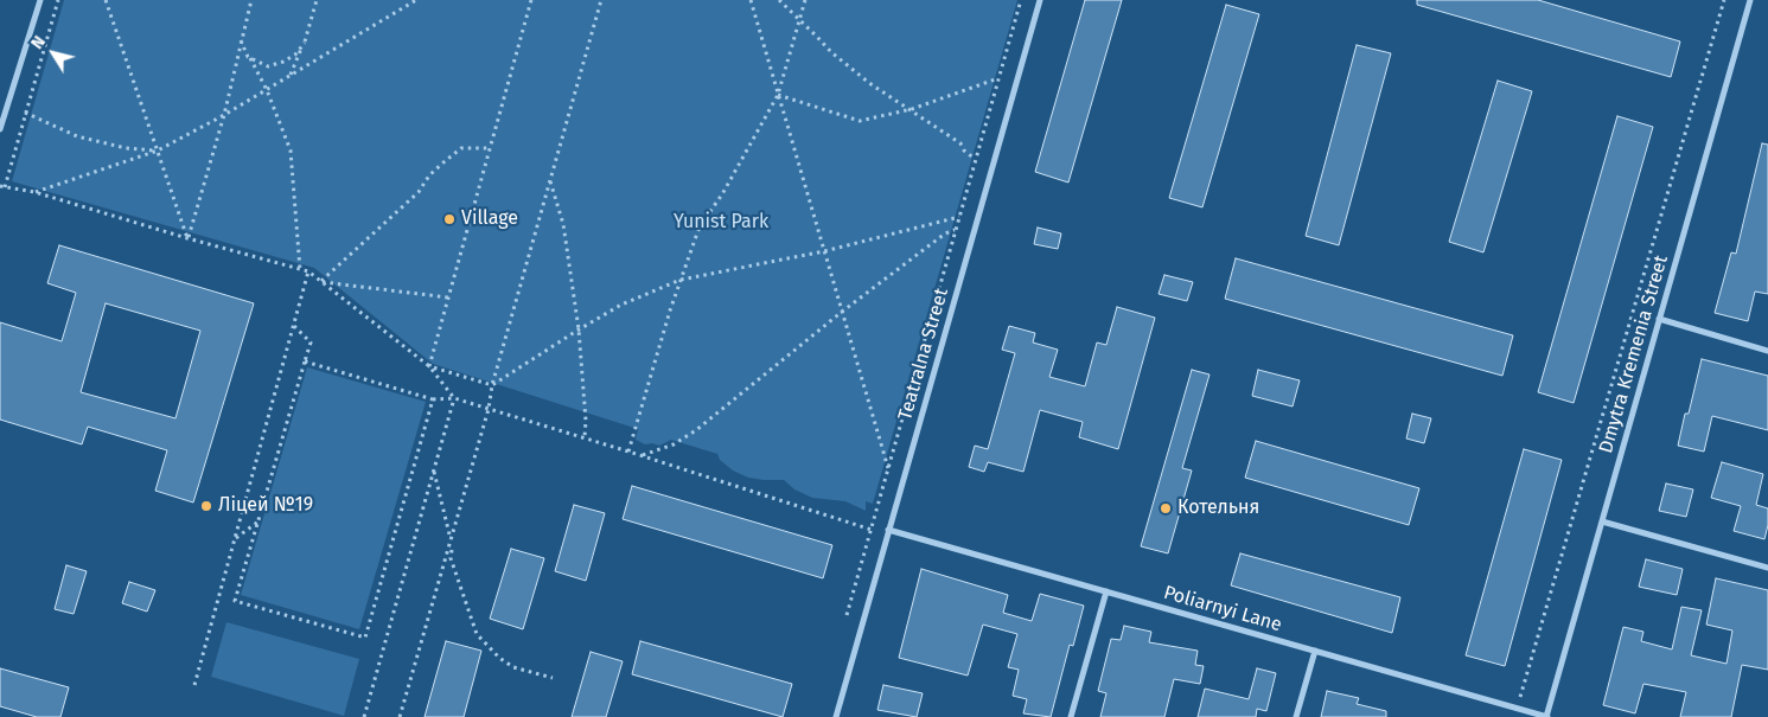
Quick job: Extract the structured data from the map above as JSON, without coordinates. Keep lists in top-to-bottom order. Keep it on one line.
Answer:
{"streets":{"street":["Teatralna Street","Dmytra Kremenia Street","Poliarnyi Lane"]},"crossings":[["Teatralna Street","Poliarnyi Lane"],["Dmytra Kremenia Street","Poliarnyi Lane"]],"parks":["Yunist Park"],"places":["Village","Ліцей №19","Котельня"],"north":"top left"}
